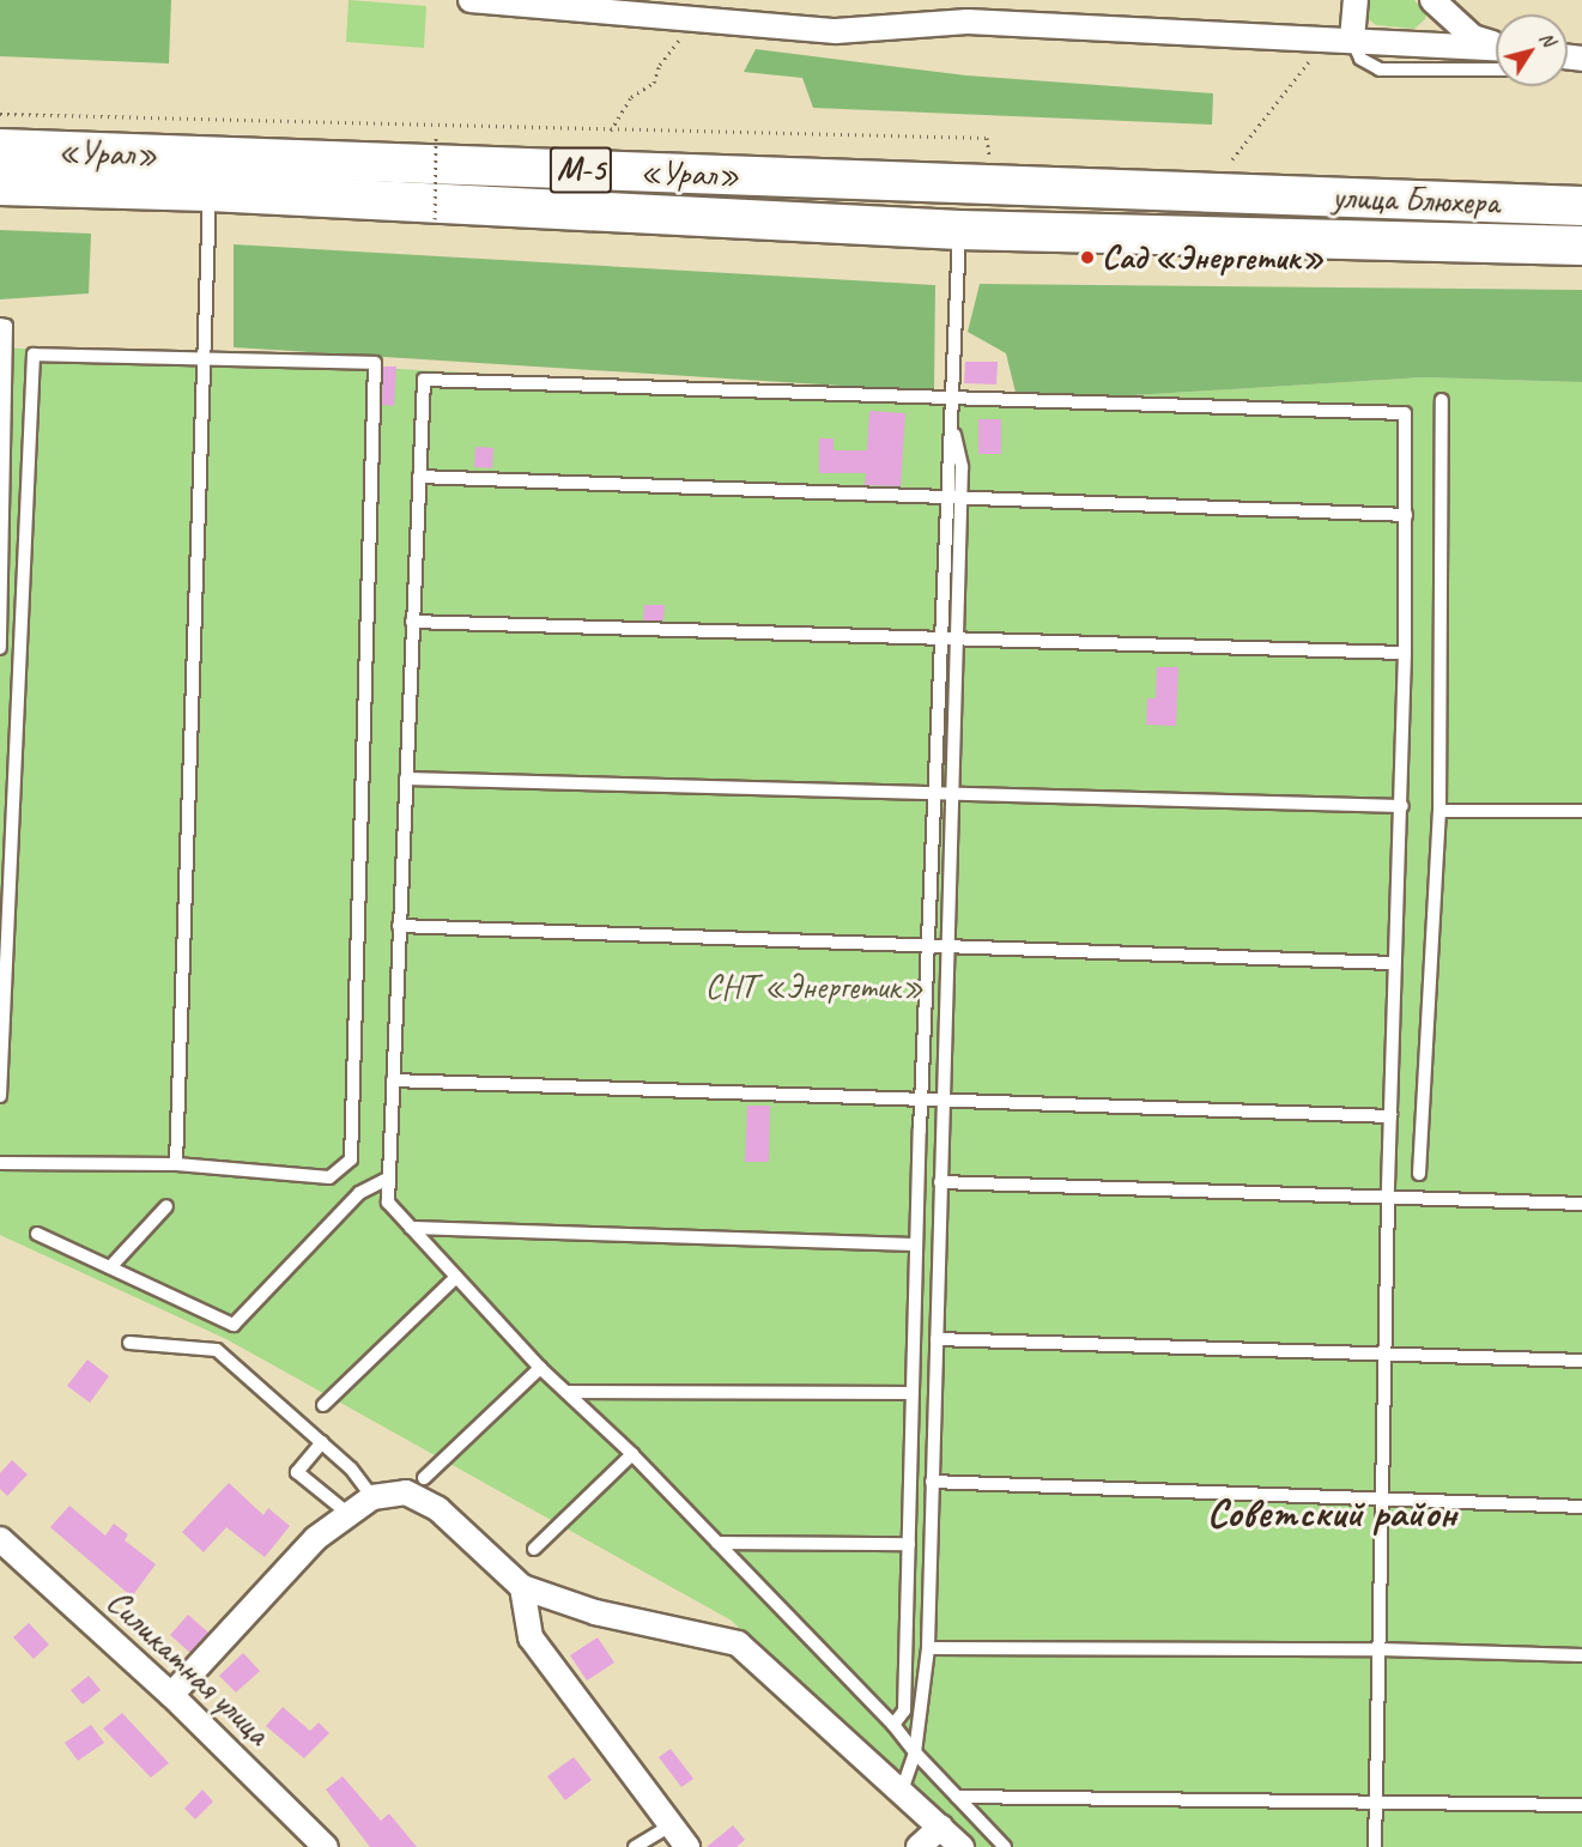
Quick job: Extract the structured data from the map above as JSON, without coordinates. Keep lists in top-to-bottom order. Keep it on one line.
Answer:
{"streets":{"main road":["«Урал»","М-5","улица Блюхера"],"street":["Силикатная улица"]},"crossings":[["«Урал»","улица Блюхера"]],"districts":["Советский район"],"parks":["СНТ «Энергетик»"],"places":["Сад «Энергетик»"],"north":"top right"}
